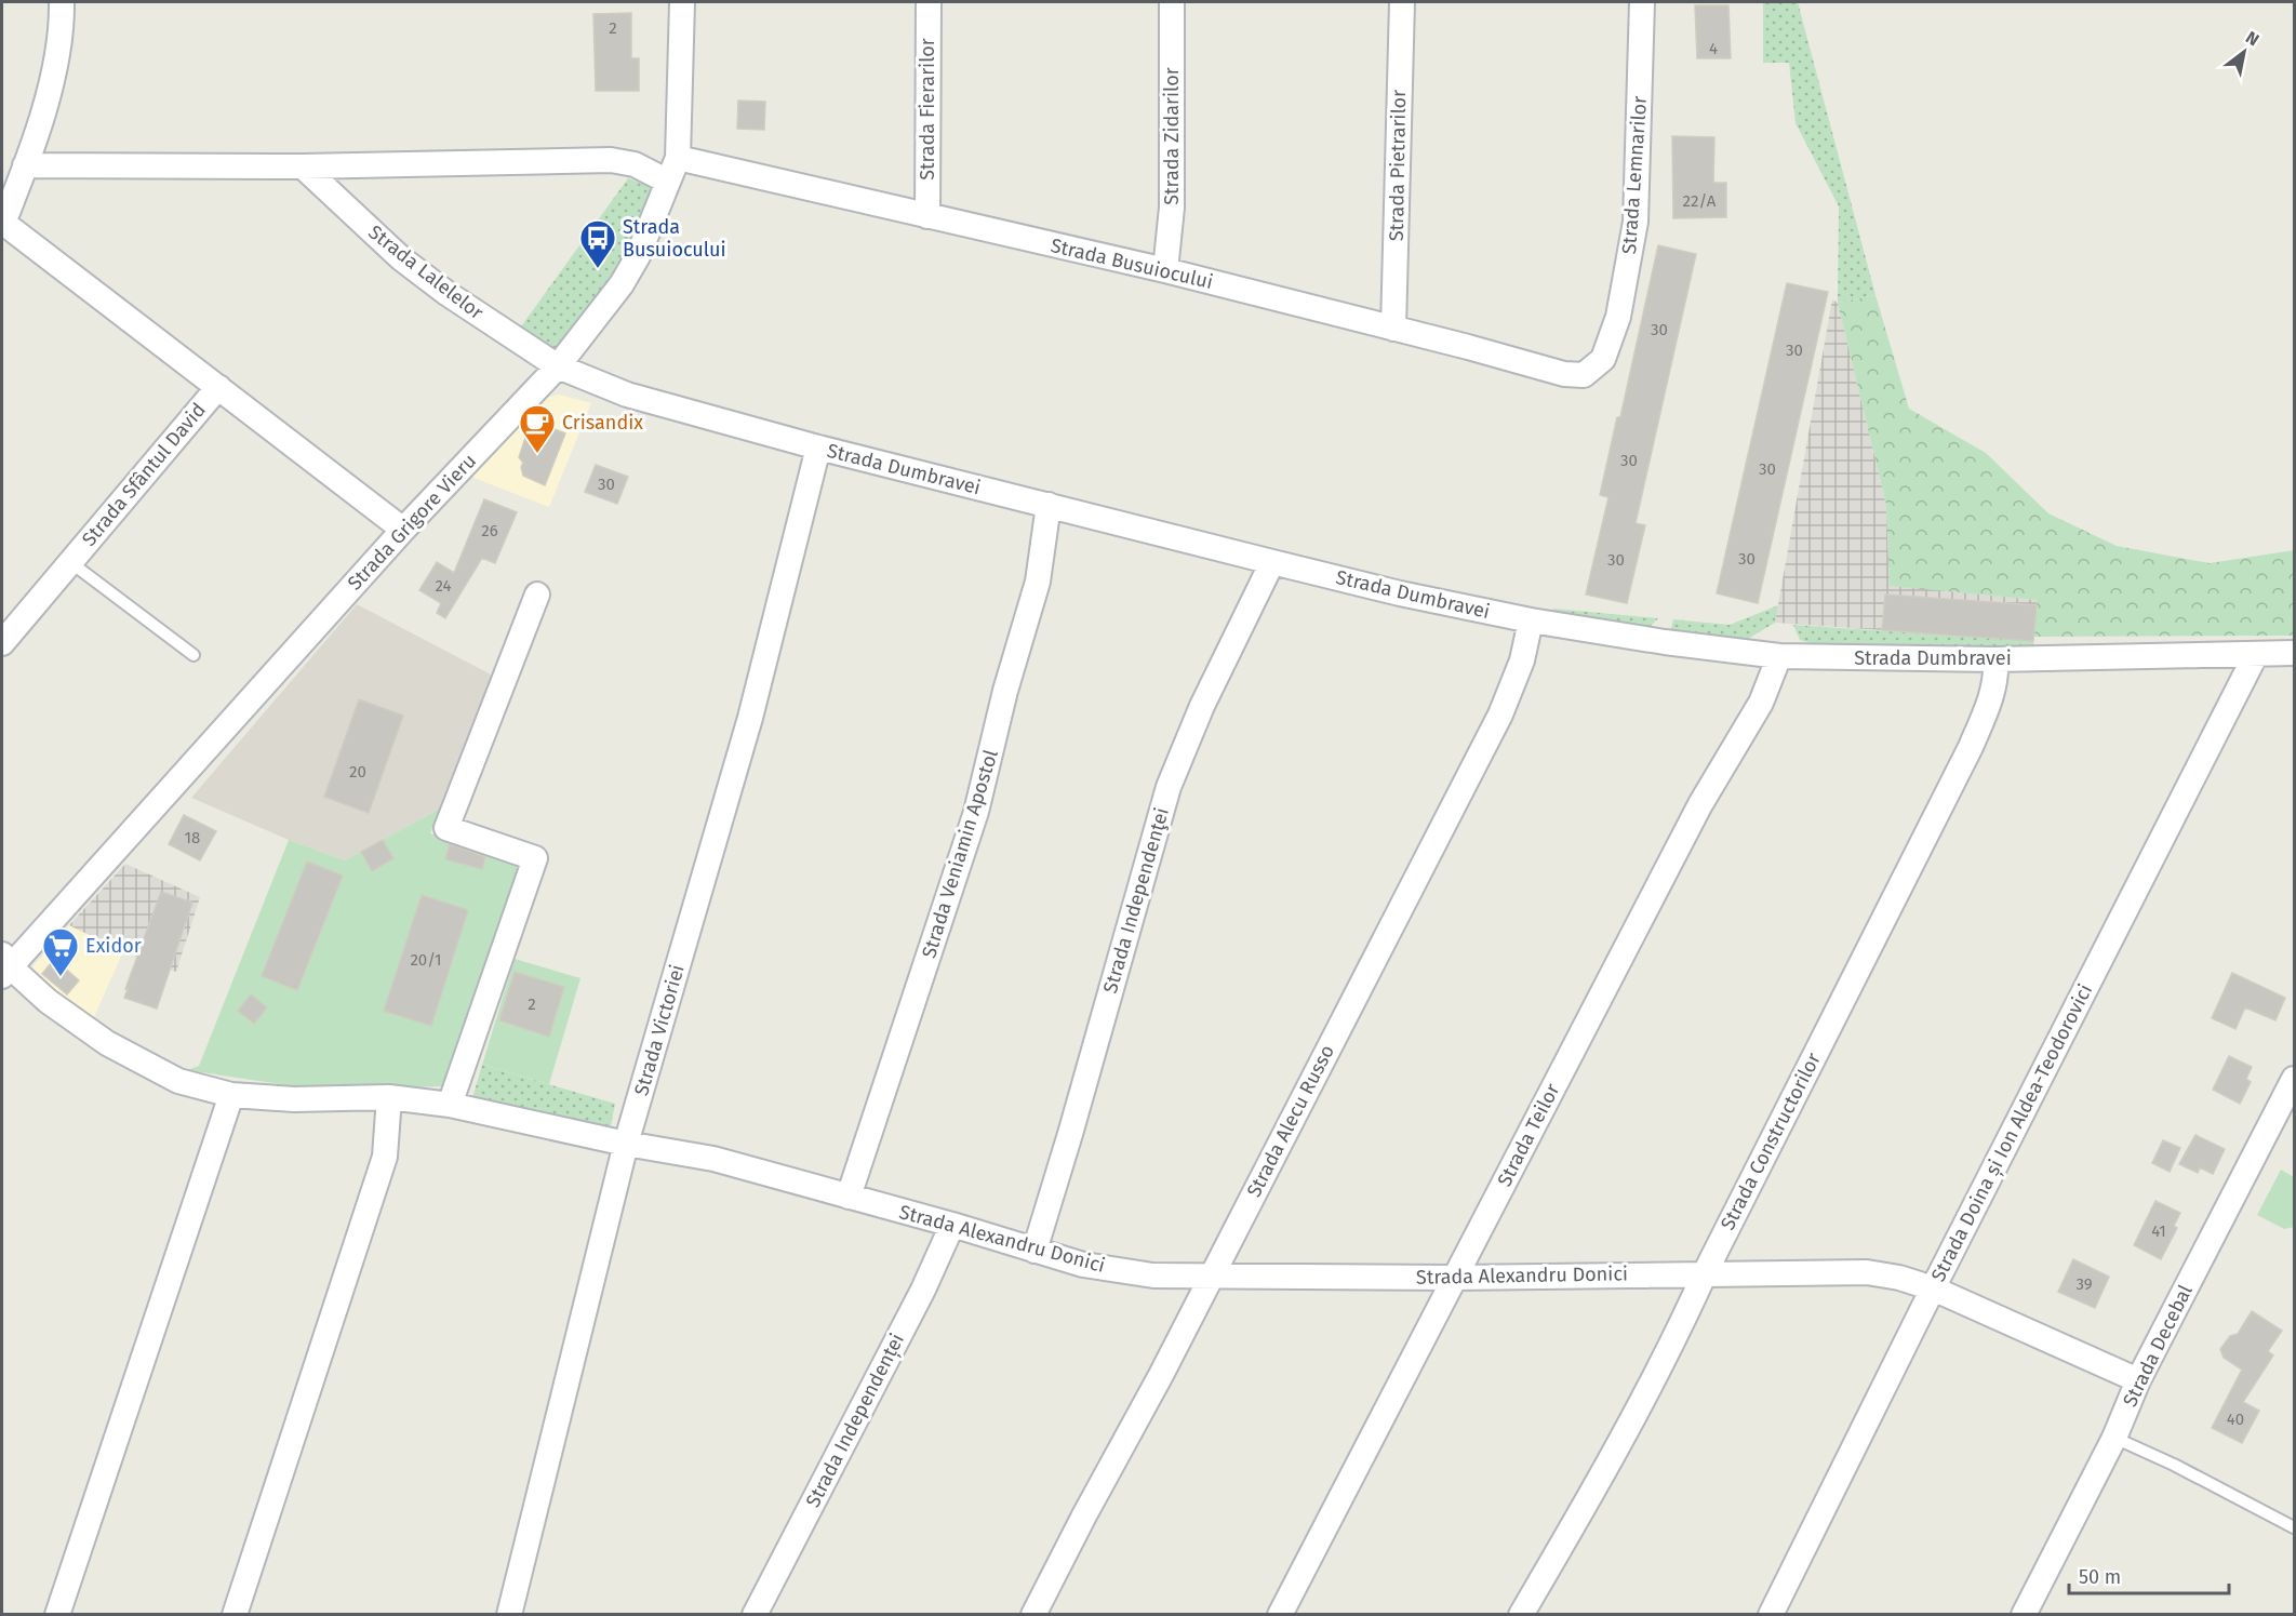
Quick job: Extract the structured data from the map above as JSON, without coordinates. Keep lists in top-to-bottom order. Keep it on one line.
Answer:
{"streets":{"street":["Strada Fierarilor","Strada Zidarilor","Strada Pietrarilor","Strada Lemnarilor","Strada Busuiocului","Strada Lalelelor","Strada Dumbravei","Strada Sfântul David","Strada Grigore Vieru","Strada Veniamin Apostol","Strada Independenţei","Strada Victoriei","Strada Alecu Russo","Strada Doina și Ion Aldea-Teodorovici","Strada Teilor","Strada Constructorilor","Strada Alexandru Donici","Strada Decebal","Strada Independenței"]},"crossings":[["Strada Fierarilor","Strada Busuiocului"],["Strada Zidarilor","Strada Busuiocului"],["Strada Pietrarilor","Strada Busuiocului"],["Strada Lemnarilor","Strada Busuiocului"],["Strada Busuiocului","Strada Grigore Vieru"],["Strada Lalelelor","Strada Dumbravei"],["Strada Lalelelor","Strada Grigore Vieru"],["Strada Dumbravei","Strada Grigore Vieru"],["Strada Dumbravei","Strada Veniamin Apostol"],["Strada Dumbravei","Strada Independenţei"],["Strada Dumbravei","Strada Victoriei"],["Strada Dumbravei","Strada Alecu Russo"],["Strada Dumbravei","Strada Doina și Ion Aldea-Teodorovici"],["Strada Dumbravei","Strada Teilor"],["Strada Dumbravei","Strada Constructorilor"],["Strada Grigore Vieru","Strada Alexandru Donici"],["Strada Veniamin Apostol","Strada Alexandru Donici"],["Strada Independenţei","Strada Alexandru Donici"],["Strada Victoriei","Strada Alexandru Donici"],["Strada Alecu Russo","Strada Alexandru Donici"],["Strada Doina și Ion Aldea-Teodorovici","Strada Alexandru Donici"],["Strada Teilor","Strada Alexandru Donici"],["Strada Constructorilor","Strada Alexandru Donici"],["Strada Alexandru Donici","Strada Decebal"],["Strada Alexandru Donici","Strada Independenței"]],"places":{"bus stop":["Strada Busuiocului"],"cafe":["Crisandix"],"supermarket":["Exidor"]},"house_numbers":["2","4","22/A","30","30","30","30","30","26","30","30","24","20","18","20/1","2","41","39","40"],"scale_bar":"50 m","north":"top right"}
